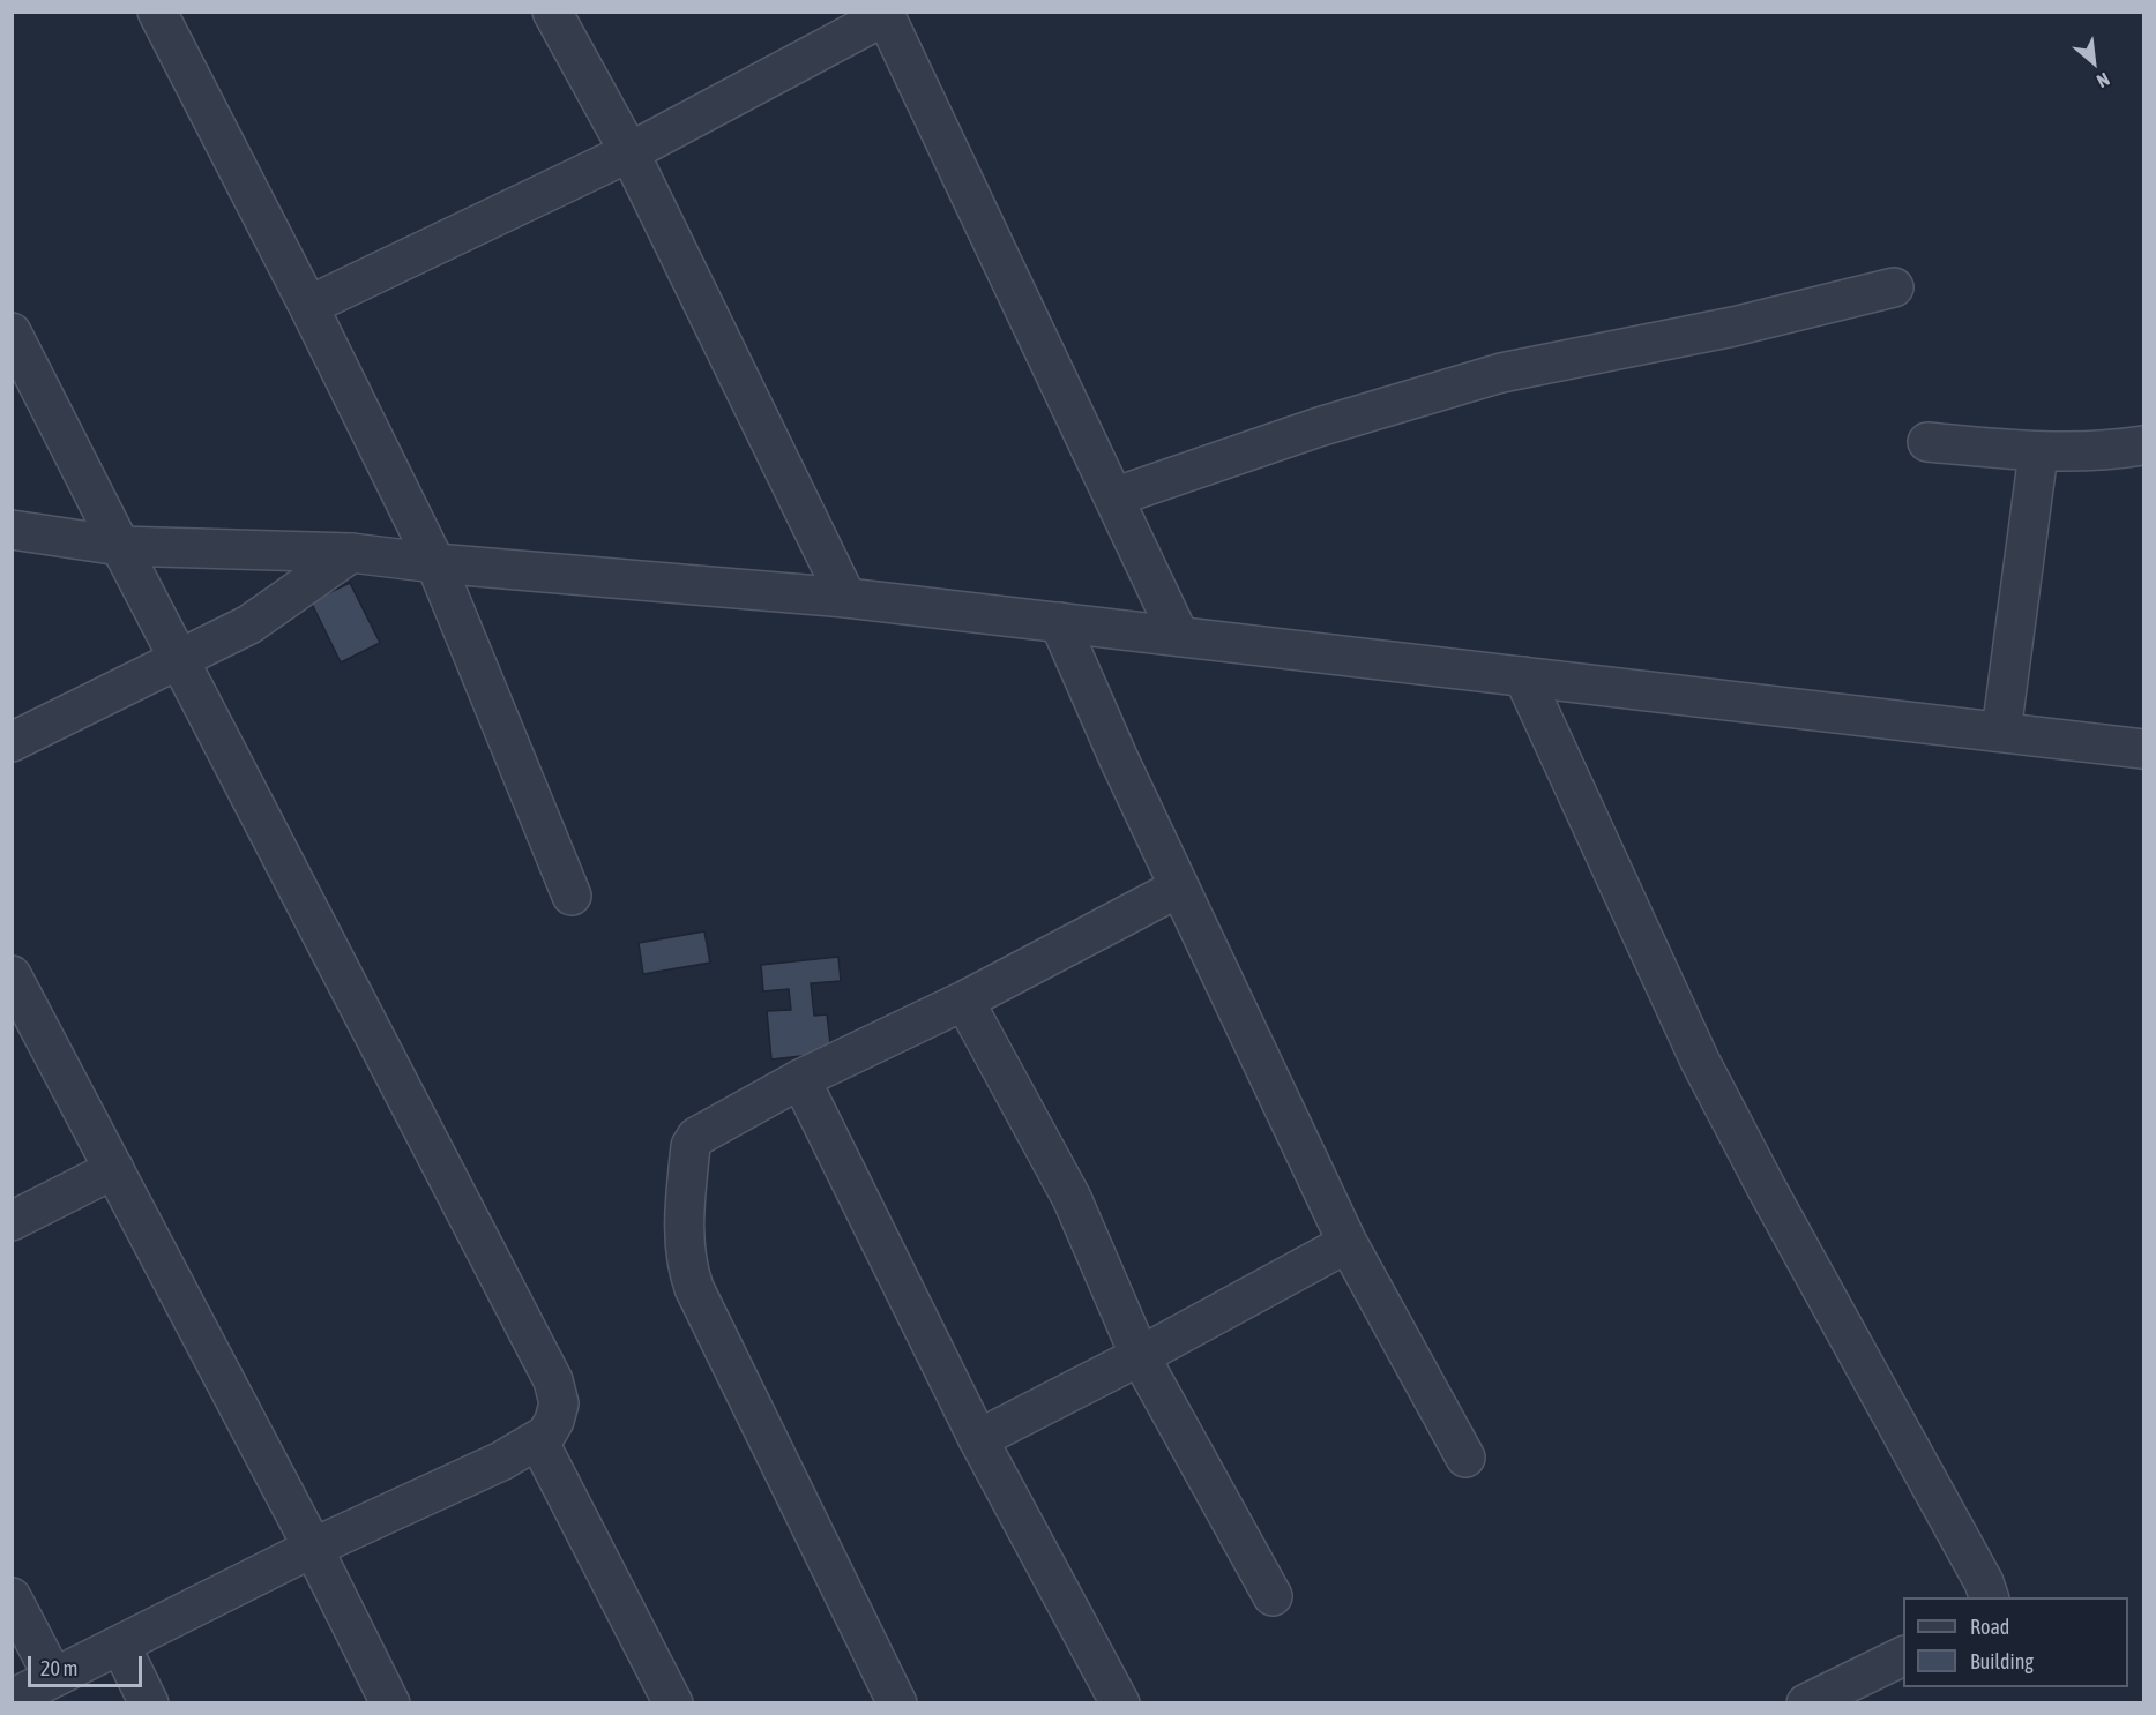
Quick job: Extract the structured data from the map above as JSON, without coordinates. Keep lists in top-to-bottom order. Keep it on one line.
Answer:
{"legend":["Road","Building"],"scale_bar":"20 m","north":"bottom right"}
